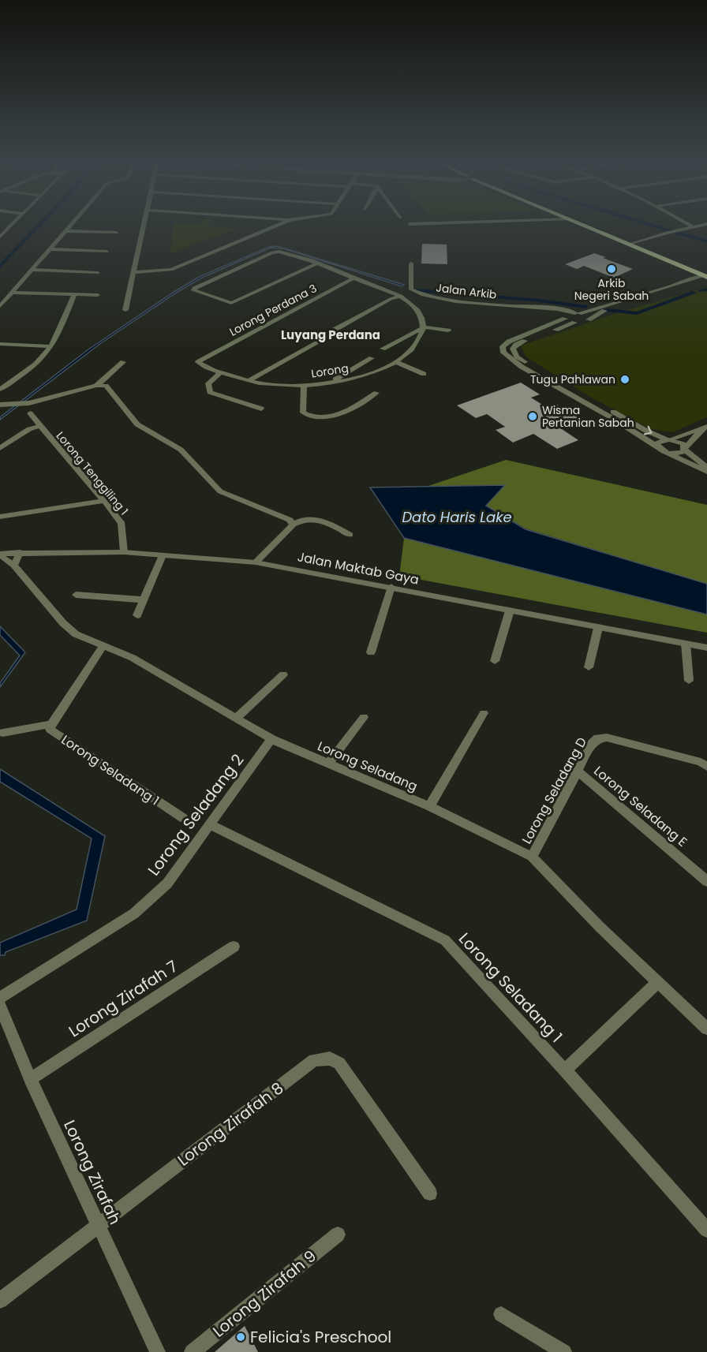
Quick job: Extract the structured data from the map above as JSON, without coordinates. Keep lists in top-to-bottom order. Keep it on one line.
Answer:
{"streets":{"street":["Jalan Arkib","Lorong Perdana 3","Lorong","Lorong Tenggiling 1","Jalan Maktab Gaya","Lorong Seladang","Lorong Seladang 1","Lorong Seladang D","Lorong Seladang E","Lorong Seladang 2","Lorong Zirafah 7","Lorong Zirafah 8","Lorong Zirafah","Lorong Zirafah 9"]},"crossings":[["Lorong Perdana 3","Lorong"],["Lorong Tenggiling 1","Jalan Maktab Gaya"],["Jalan Maktab Gaya","Lorong Seladang"],["Lorong Seladang","Lorong Seladang 1"],["Lorong Seladang","Lorong Seladang D"],["Lorong Seladang","Lorong Seladang 2"],["Lorong Seladang 1","Lorong Seladang 2"],["Lorong Seladang D","Lorong Seladang E"],["Lorong Zirafah 7","Lorong Zirafah"],["Lorong Zirafah 8","Lorong Zirafah"]],"districts":["Luyang Perdana"],"water":["Dato Haris Lake"],"places":["Arkib Negeri Sabah","Tugu Pahlawan","Wisma Pertanian Sabah","Felicia's Preschool"]}
